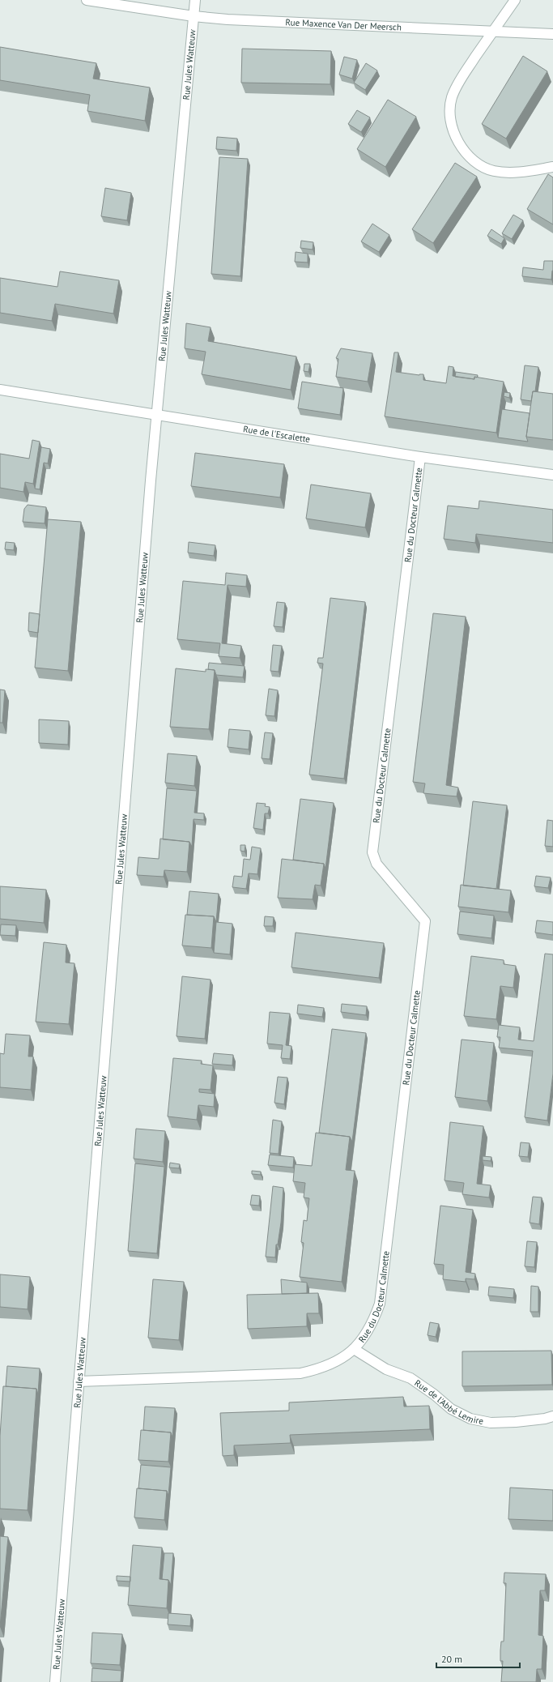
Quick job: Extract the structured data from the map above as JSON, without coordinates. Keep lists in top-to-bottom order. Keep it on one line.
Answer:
{"streets":{"street":["Rue Maxence Van Der Meersch","Rue Jules Watteuw","Rue de l'Escalette","Rue du Docteur Calmette","Rue de l'Abbé Lemire"]},"crossings":[["Rue Maxence Van Der Meersch","Rue Jules Watteuw"],["Rue Jules Watteuw","Rue de l'Escalette"],["Rue Jules Watteuw","Rue du Docteur Calmette"],["Rue de l'Escalette","Rue du Docteur Calmette"],["Rue du Docteur Calmette","Rue de l'Abbé Lemire"]],"scale_bar":"20 m"}
